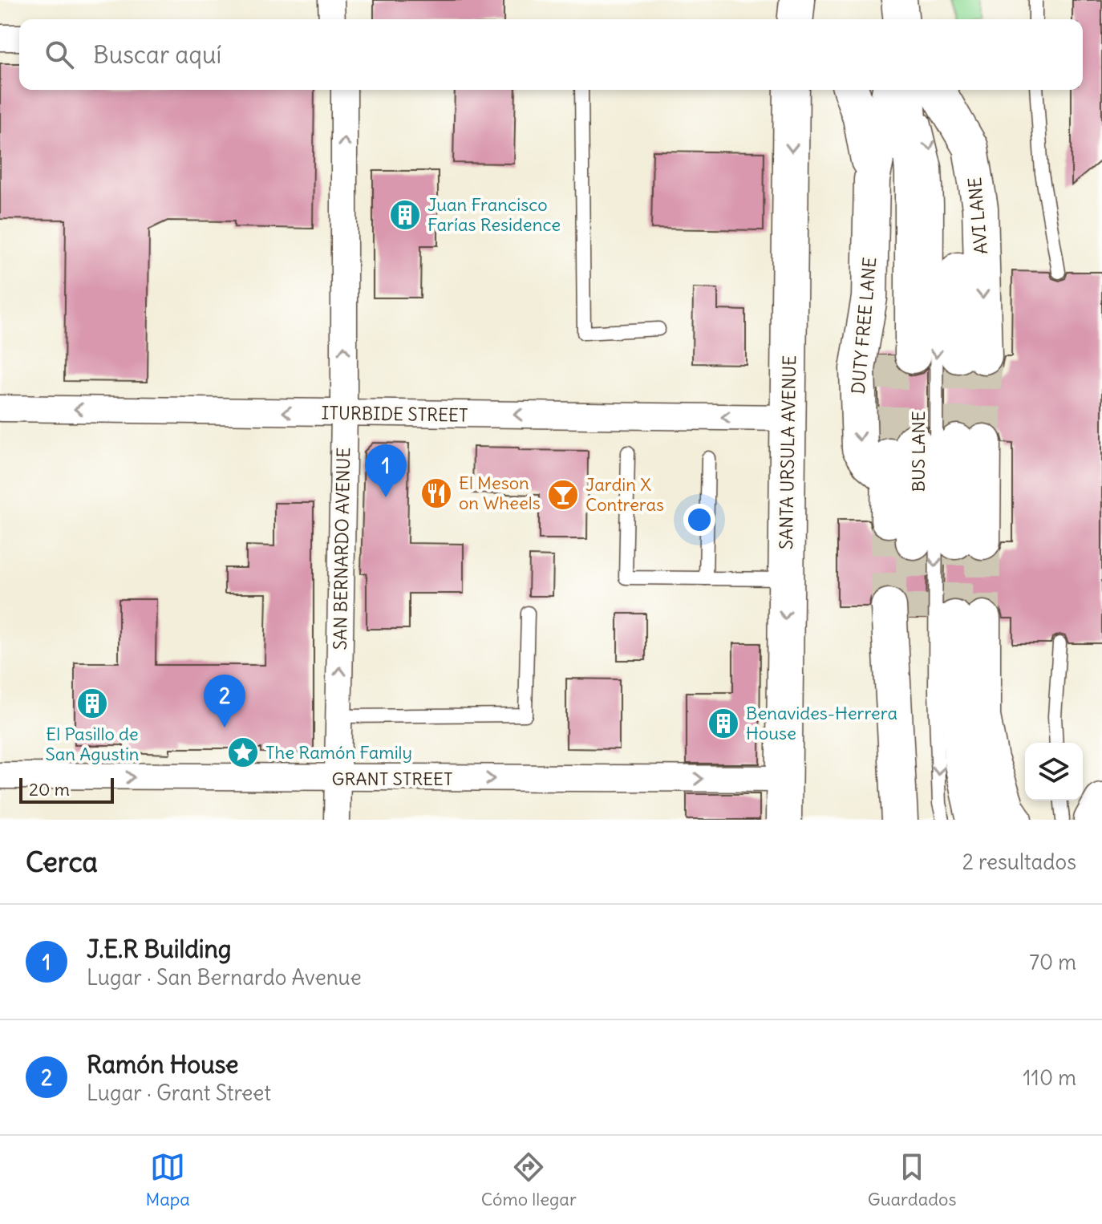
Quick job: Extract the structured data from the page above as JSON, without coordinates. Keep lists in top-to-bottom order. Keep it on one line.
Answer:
{"streets":{"main road":["AVI LANE","DUTY FREE LANE","SANTA URSULA AVENUE"],"street":["ITURBIDE STREET","SAN BERNARDO AVENUE","GRANT STREET"],"lane":["BUS LANE"]},"crossings":[["ITURBIDE STREET","SANTA URSULA AVENUE"],["ITURBIDE STREET","SAN BERNARDO AVENUE"],["SANTA URSULA AVENUE","GRANT STREET"],["SAN BERNARDO AVENUE","GRANT STREET"]],"one_way":["DUTY FREE LANE","ITURBIDE STREET","BUS LANE","SANTA URSULA AVENUE","SAN BERNARDO AVENUE","GRANT STREET"],"places":{"building":["Juan Francisco Farías Residence","El Pasillo de San Agustin","Benavides-Herrera House"],"restaurant":["El Meson on Wheels"],"bar":["Jardin X Contreras"],"place":["The Ramón Family"]},"scale_bar":"20 m","page":{"search":"Buscar aquí","pins":["1","2"],"scale":"20 m","heading":["Cerca","2 resultados"],"list":[{"mark":"1","name":"J.E.R Building","note":"Lugar · San Bernardo Avenue","value":"70 m"},{"mark":"2","name":"Ramón House","note":"Lugar · Grant Street","value":"110 m"}],"nav":["Mapa","Cómo llegar","Guardados"]}}
